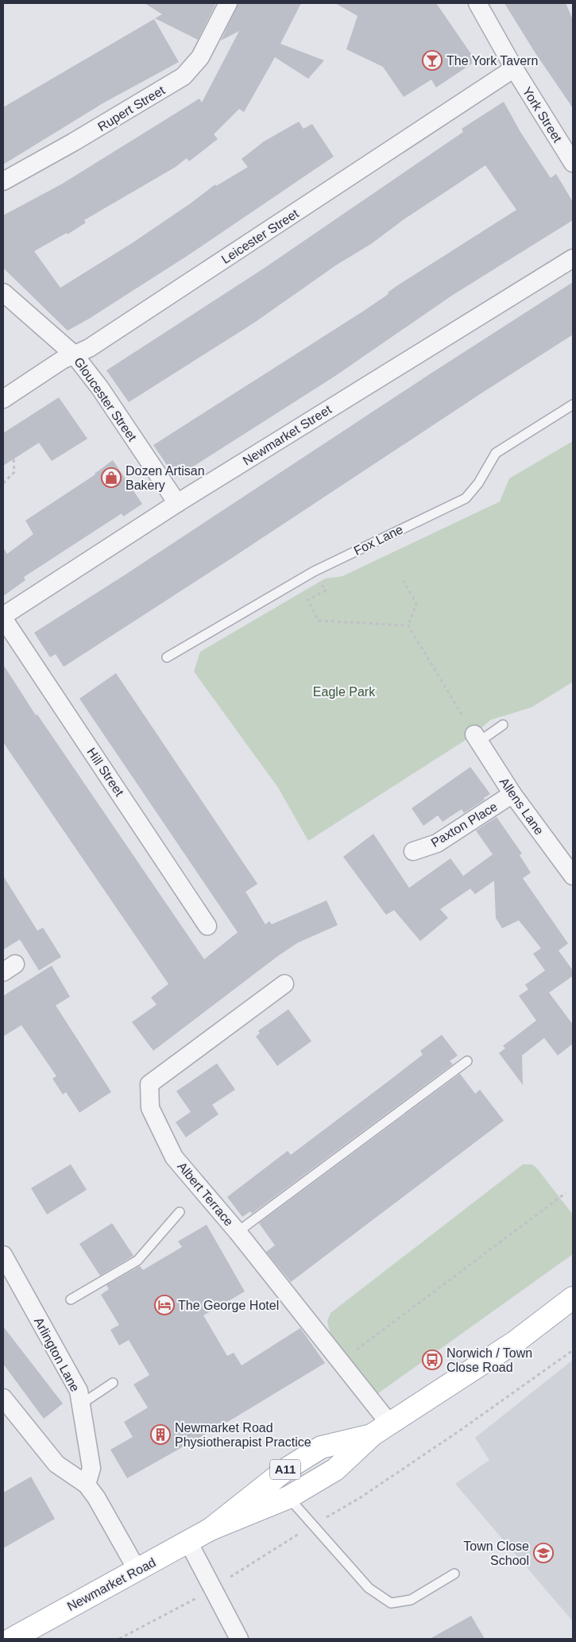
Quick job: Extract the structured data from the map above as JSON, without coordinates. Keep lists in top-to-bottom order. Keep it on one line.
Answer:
{"streets":{"main road":["A11","Newmarket Road"],"street":["Rupert Street","York Street","Leicester Street","Gloucester Street","Newmarket Street","Hill Street","Allens Lane","Paxton Place","Albert Terrace","Arlington Lane"],"lane":["Fox Lane"]},"crossings":[["York Street","Leicester Street"],["Leicester Street","Gloucester Street"],["Gloucester Street","Newmarket Street"],["Newmarket Street","Hill Street"],["Allens Lane","Paxton Place"],["Albert Terrace","Newmarket Road"]],"parks":["Eagle Park"],"places":{"bar":["The York Tavern"],"shop":["Dozen Artisan Bakery"],"hotel":["The George Hotel"],"bus stop":["Norwich / Town Close Road"],"building":["Newmarket Road Physiotherapist Practice"],"school or university":["Town Close School"]}}
